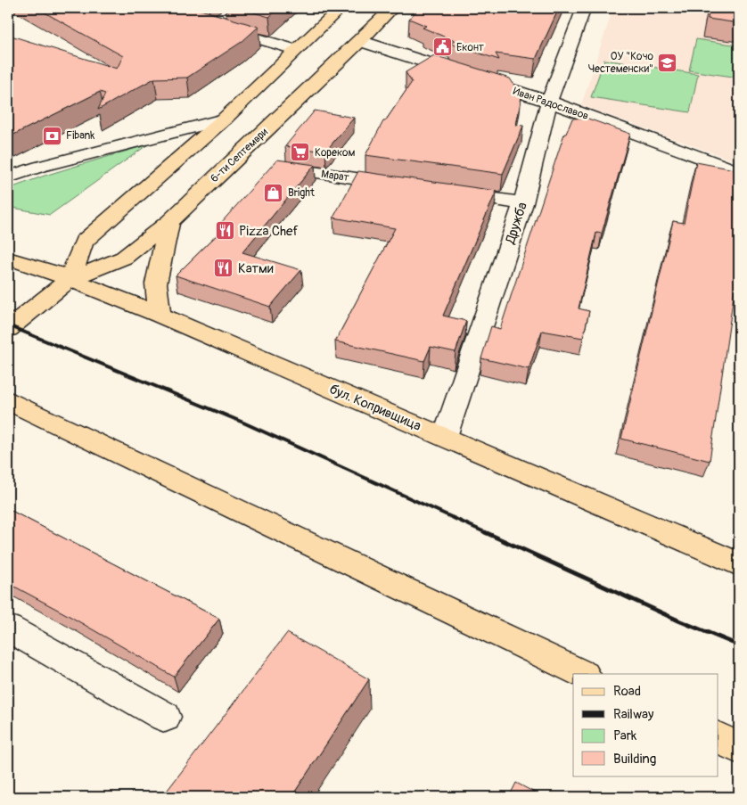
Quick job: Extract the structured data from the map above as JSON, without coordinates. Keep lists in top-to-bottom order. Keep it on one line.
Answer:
{"streets":{"main road":["6-ти Септември","бул. Копривщица"],"street":["Иван Радославов","Марат","Дружба"]},"crossings":[["Иван Радославов","6-ти Септември"],["Иван Радославов","Дружба"],["6-ти Септември","бул. Копривщица"],["Дружба","бул. Копривщица"]],"places":{"public building":["Еконт"],"school or university":["ОУ \"Кочо Честеменски\""],"bank":["Fibank"],"supermarket":["Кореком"],"shop":["Bright"],"restaurant":["Pizza Chef","Катми"]},"legend":["Road","Railway","Park","Building"]}
